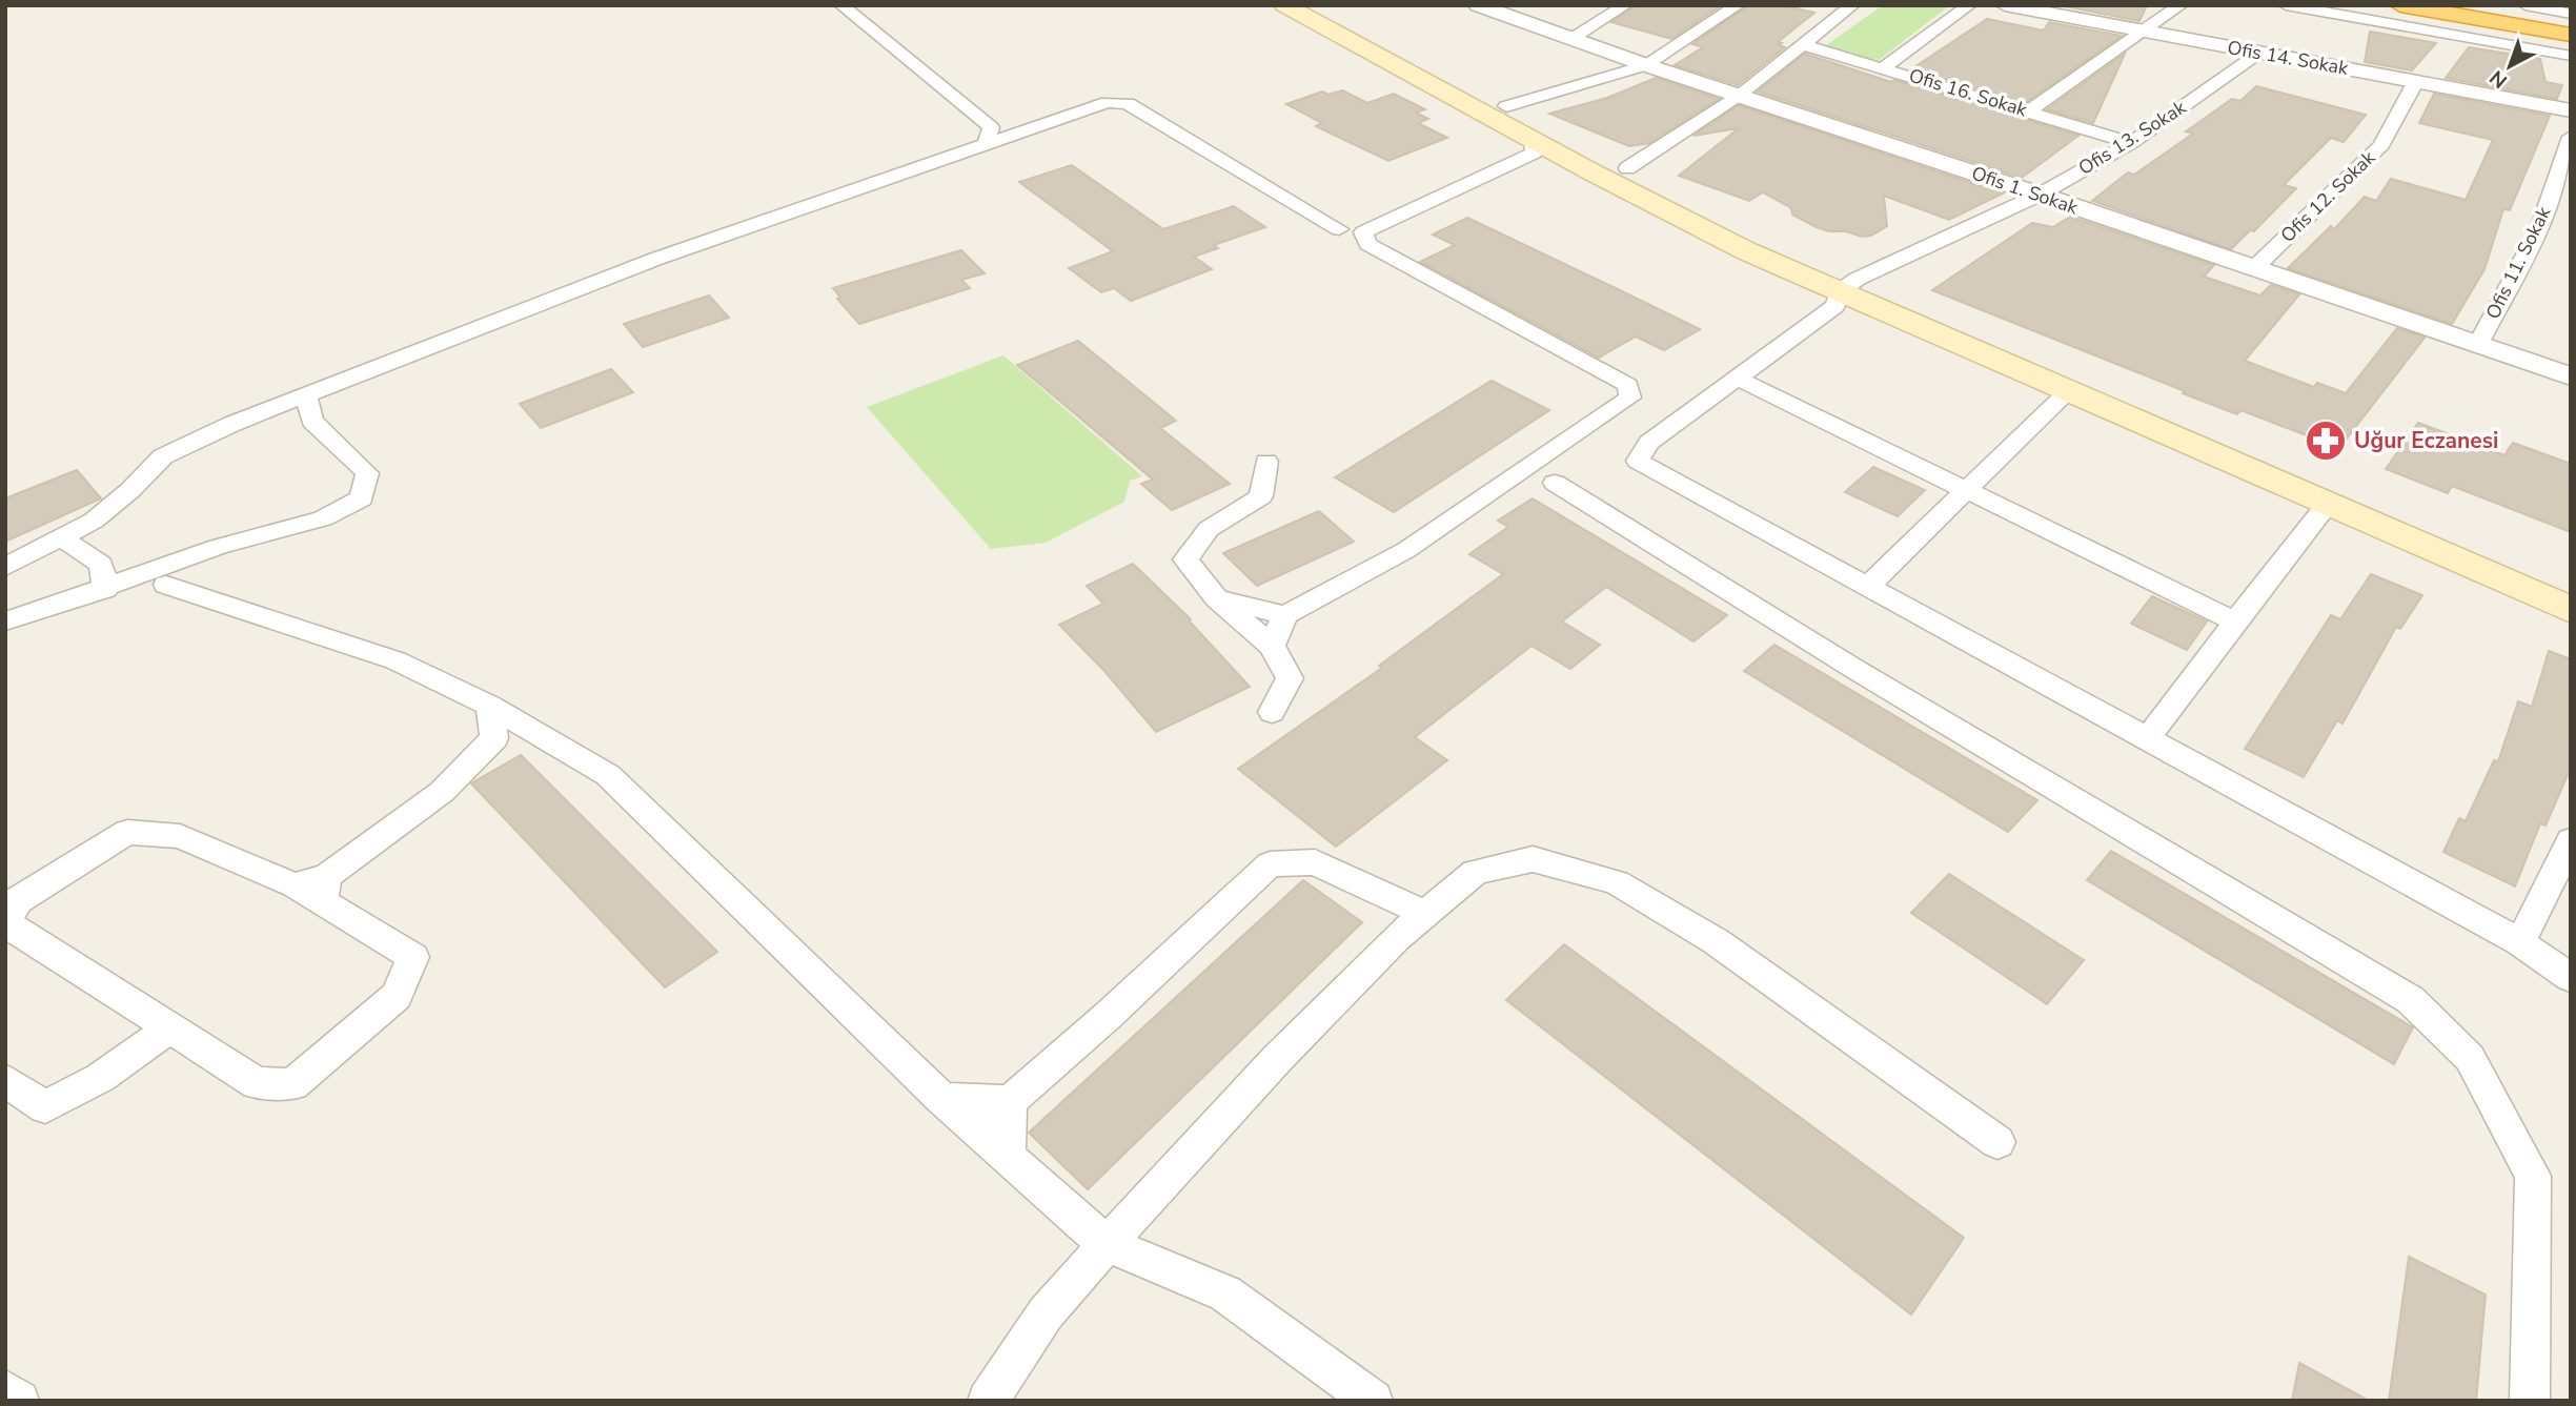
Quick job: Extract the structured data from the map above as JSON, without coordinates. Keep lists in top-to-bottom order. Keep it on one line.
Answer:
{"streets":{"street":["Ofis 14. Sokak","Ofis 16. Sokak","Ofis 13. Sokak","Ofis 1. Sokak","Ofis 12. Sokak","Ofis 11. Sokak"]},"crossings":[["Ofis 14. Sokak","Ofis 13. Sokak"],["Ofis 14. Sokak","Ofis 12. Sokak"],["Ofis 16. Sokak","Ofis 13. Sokak"],["Ofis 13. Sokak","Ofis 1. Sokak"],["Ofis 1. Sokak","Ofis 12. Sokak"],["Ofis 1. Sokak","Ofis 11. Sokak"]],"places":{"pharmacy":["Uğur Eczanesi"]},"north":"bottom left"}
